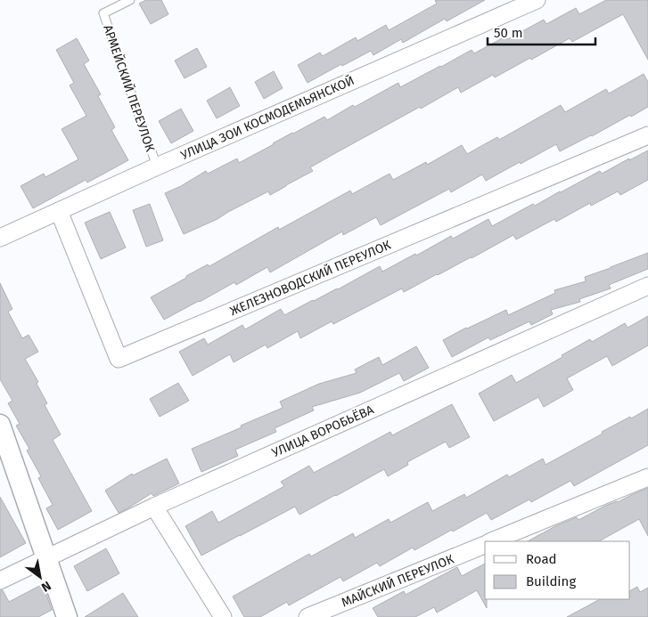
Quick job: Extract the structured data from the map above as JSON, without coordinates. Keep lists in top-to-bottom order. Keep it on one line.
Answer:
{"streets":{"street":["УЛИЦА ЗОИ КОСМОДЕМЬЯНСКОЙ","ЖЕЛЕЗНОВОДСКИЙ ПЕРЕУЛОК","УЛИЦА ВОРОБЬЁВА","МАЙСКИЙ ПЕРЕУЛОК"],"lane":["АРМЕЙСКИЙ ПЕРЕУЛОК"]},"crossings":[["АРМЕЙСКИЙ ПЕРЕУЛОК","УЛИЦА ЗОИ КОСМОДЕМЬЯНСКОЙ"],["УЛИЦА ЗОИ КОСМОДЕМЬЯНСКОЙ","ЖЕЛЕЗНОВОДСКИЙ ПЕРЕУЛОК"]],"legend":["Road","Building"],"scale_bar":"50 m","north":"bottom right"}
